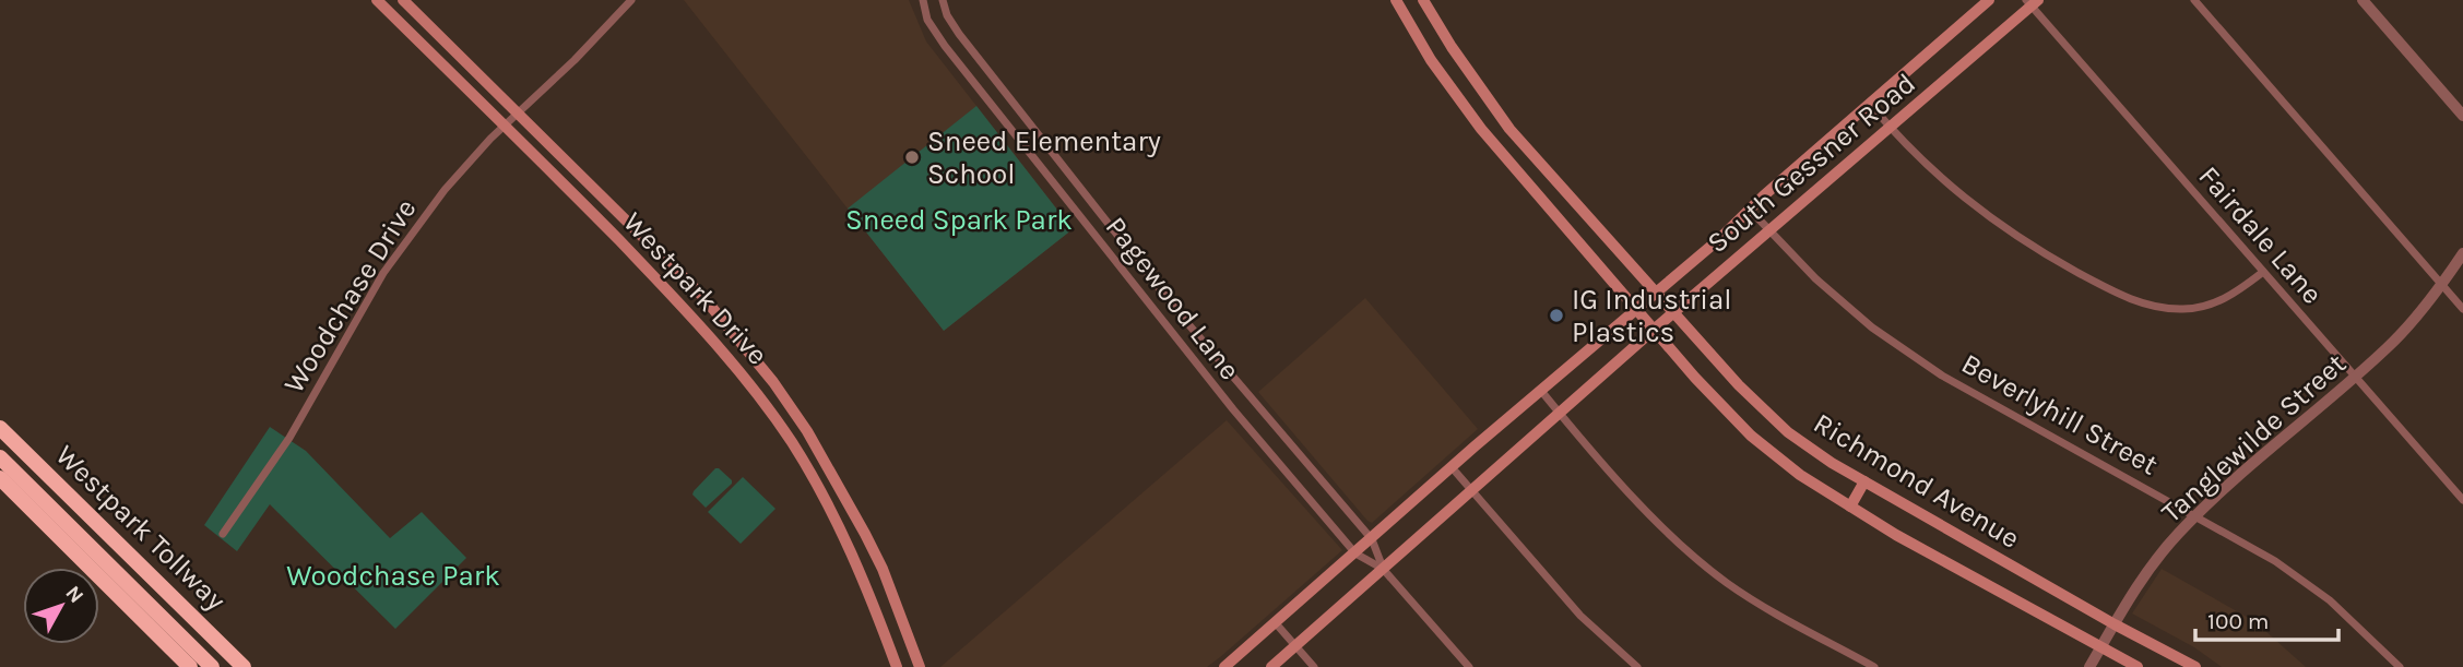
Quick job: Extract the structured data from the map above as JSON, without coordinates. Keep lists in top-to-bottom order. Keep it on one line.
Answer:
{"streets":{"highway":["Westpark Tollway"],"main road":["South Gessner Road","Westpark Drive","Richmond Avenue"],"street":["Fairdale Lane","Woodchase Drive","Pagewood Lane","Beverlyhill Street","Tanglewilde Street"]},"crossings":[["South Gessner Road","Fairdale Lane"],["South Gessner Road","Pagewood Lane"],["South Gessner Road","Beverlyhill Street"],["South Gessner Road","Richmond Avenue"],["Fairdale Lane","Tanglewilde Street"],["Westpark Drive","Woodchase Drive"],["Beverlyhill Street","Tanglewilde Street"],["Tanglewilde Street","Richmond Avenue"]],"parks":["Sneed Spark Park","Woodchase Park"],"places":["Sneed Elementary School","IG Industrial Plastics"],"scale_bar":"100 m","north":"top right"}
